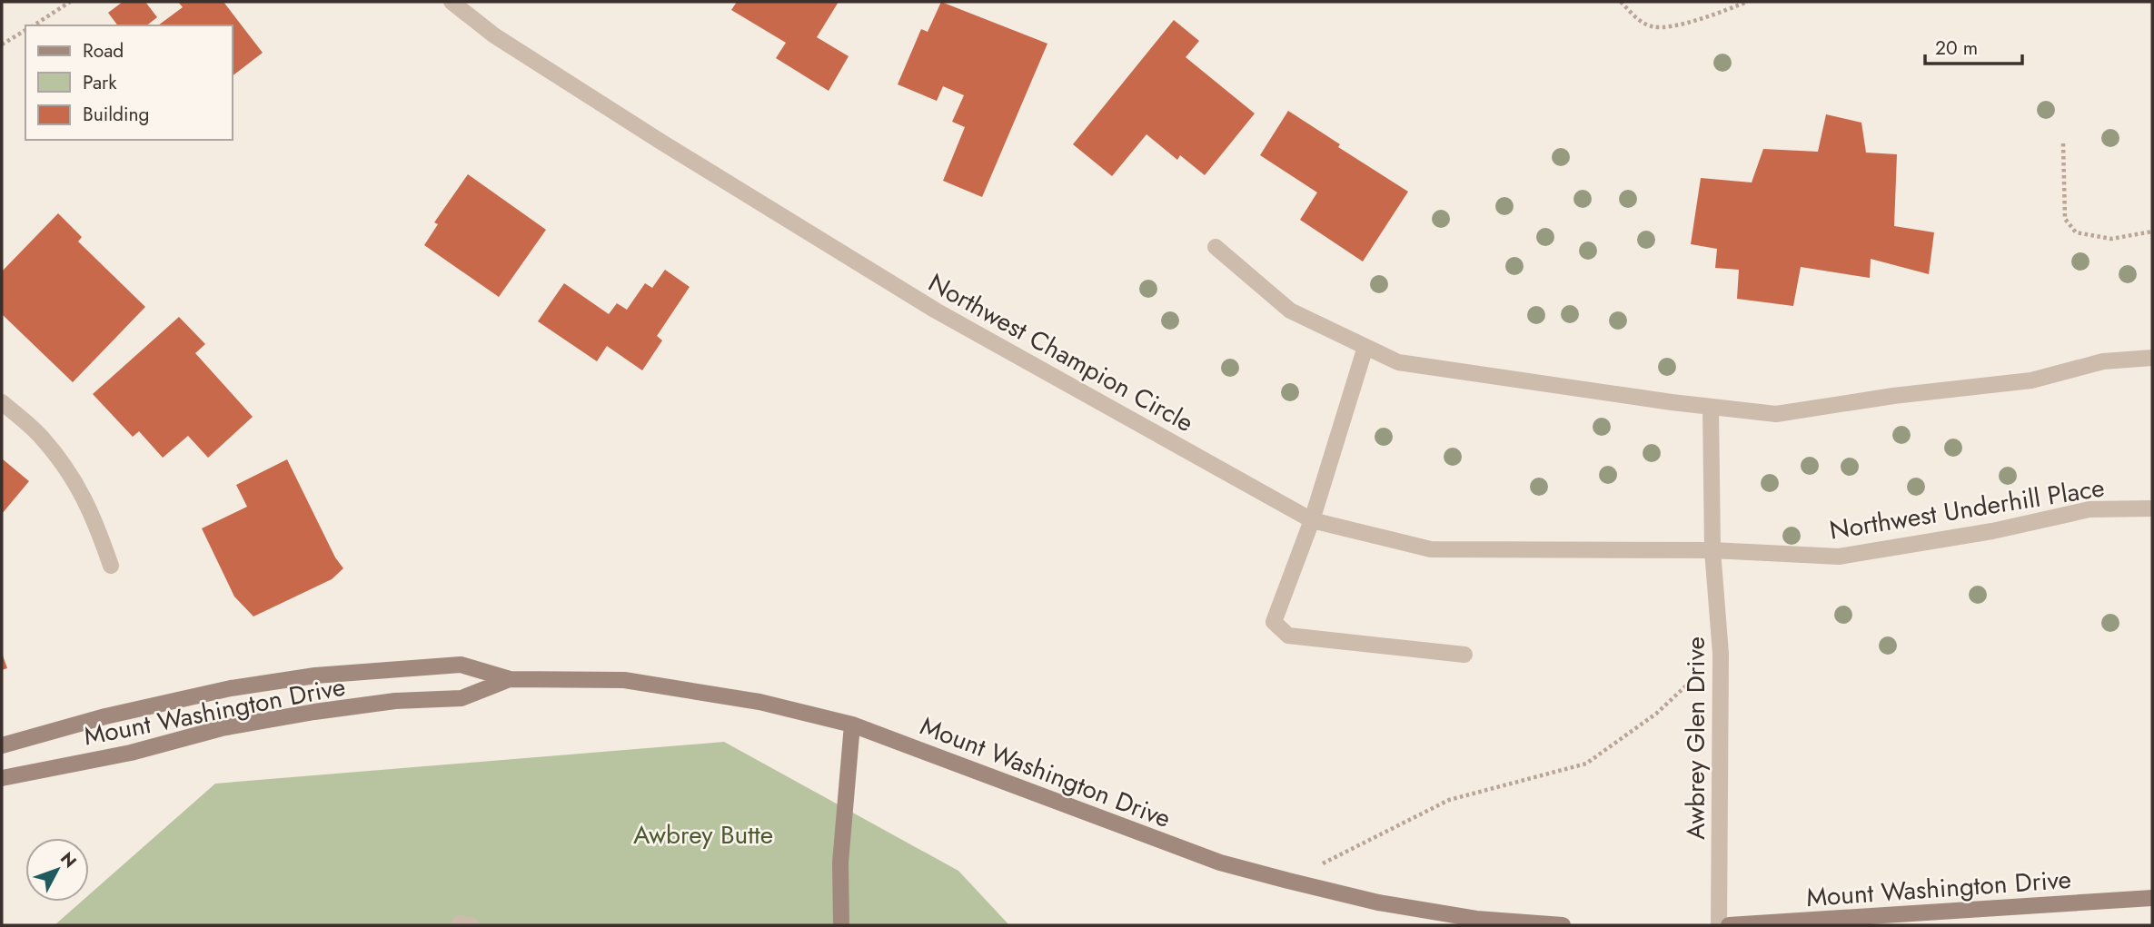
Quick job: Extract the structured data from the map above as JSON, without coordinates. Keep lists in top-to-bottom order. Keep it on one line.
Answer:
{"streets":{"main road":["Mount Washington Drive"],"street":["Northwest Champion Circle","Northwest Underhill Place","Awbrey Glen Drive"]},"crossings":[["Northwest Champion Circle","Northwest Underhill Place"],["Northwest Champion Circle","Awbrey Glen Drive"],["Northwest Underhill Place","Awbrey Glen Drive"]],"parks":["Awbrey Butte"],"legend":["Road","Park","Building"],"scale_bar":"20 m","north":"top right"}
